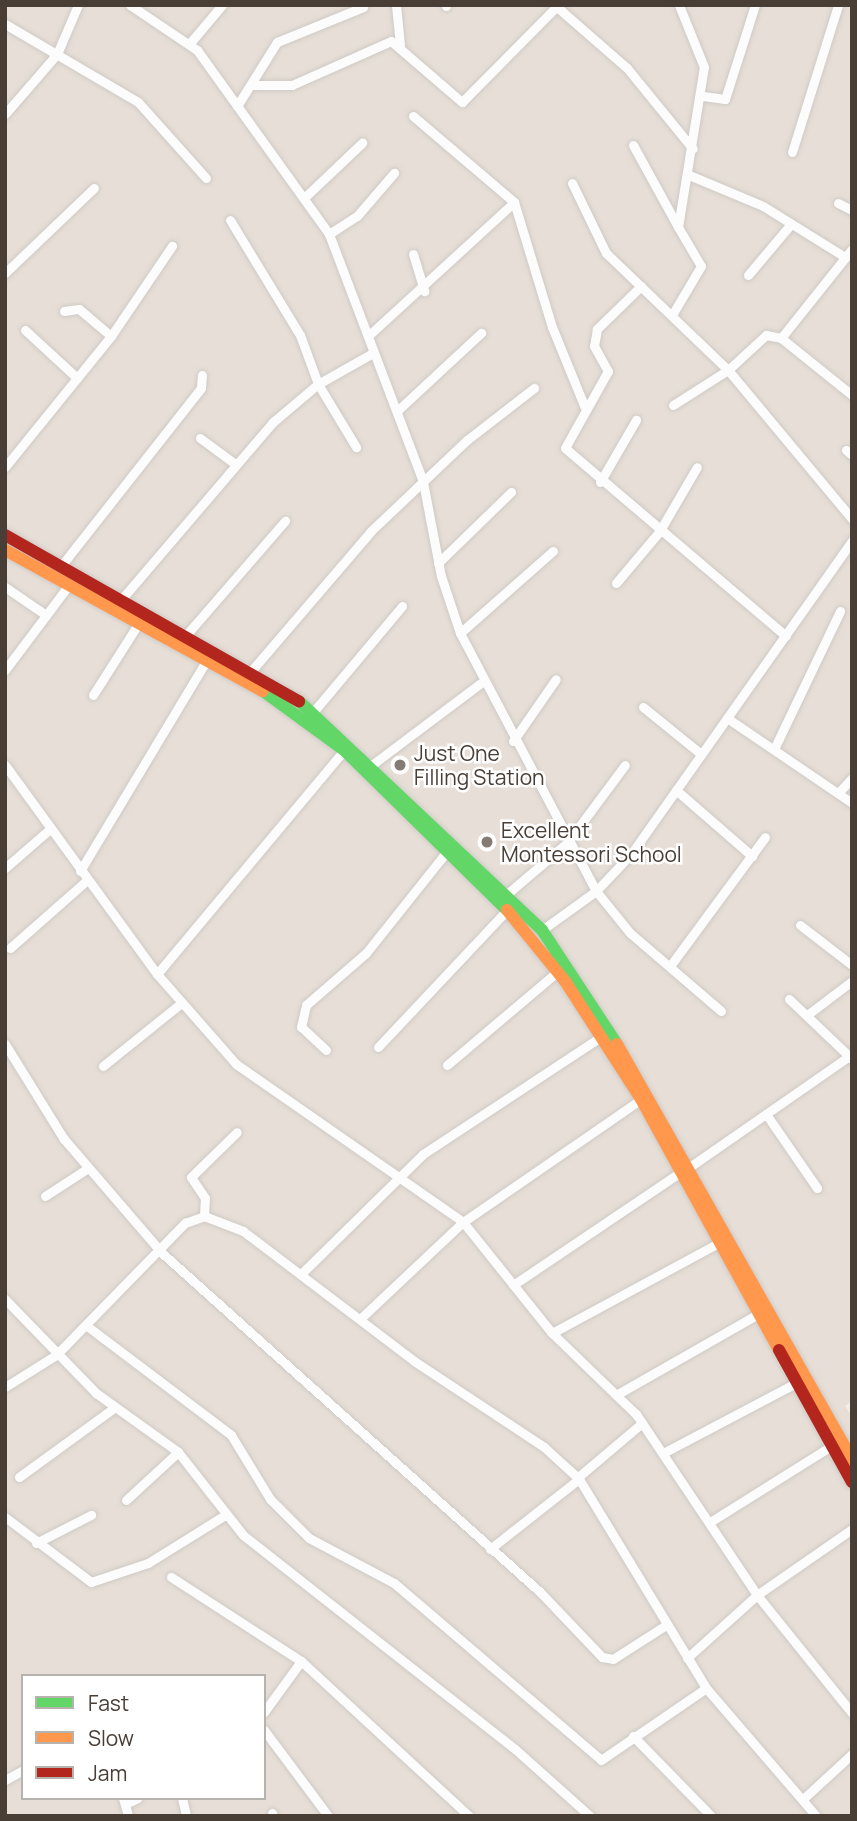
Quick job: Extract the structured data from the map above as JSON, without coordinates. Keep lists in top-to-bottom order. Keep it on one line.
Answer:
{"places":["Just One Filling Station","Excellent Montessori School"],"legend":["Fast","Slow","Jam"]}
